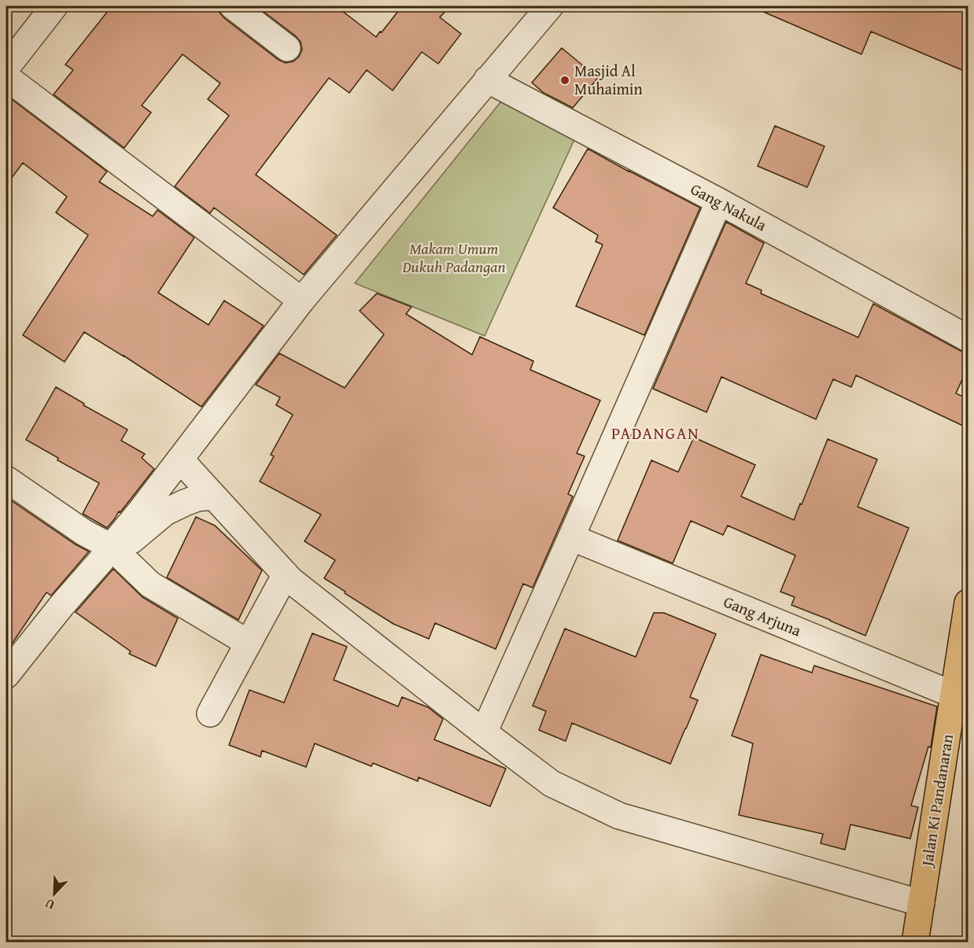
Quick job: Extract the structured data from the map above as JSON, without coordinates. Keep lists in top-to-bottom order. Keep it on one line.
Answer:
{"streets":{"main road":["Jalan Ki Pandanaran"],"street":["Gang Nakula","Gang Arjuna"]},"crossings":[["Gang Arjuna","Jalan Ki Pandanaran"]],"districts":["PADANGAN"],"parks":["Makam Umum Dukuh Padangan"],"places":["Masjid Al Muhaimin"],"north":"bottom left"}
